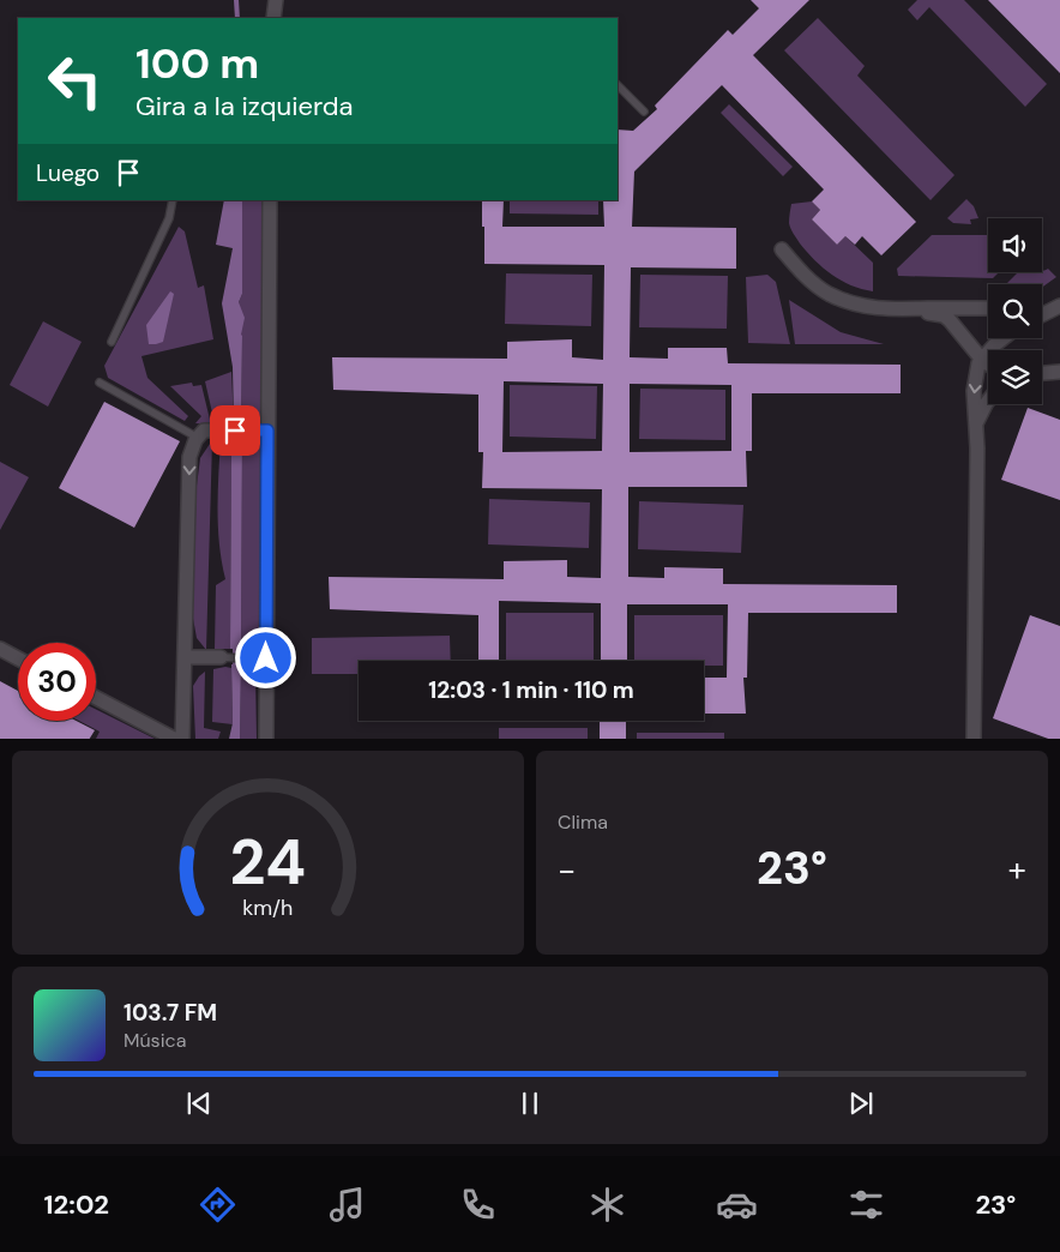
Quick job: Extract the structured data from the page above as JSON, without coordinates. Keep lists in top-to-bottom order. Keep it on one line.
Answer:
{"page":{"turn":["100 m","Gira a la izquierda"],"then":"Luego","limit":"30","trip":"12:03 · 1 min · 110 m","tile":"Clima","heat":["−","23°","+"],"song":["103.7 FM","Música"],"tabs":["12:02","23°"],"gauge":["24","km/h"]}}
